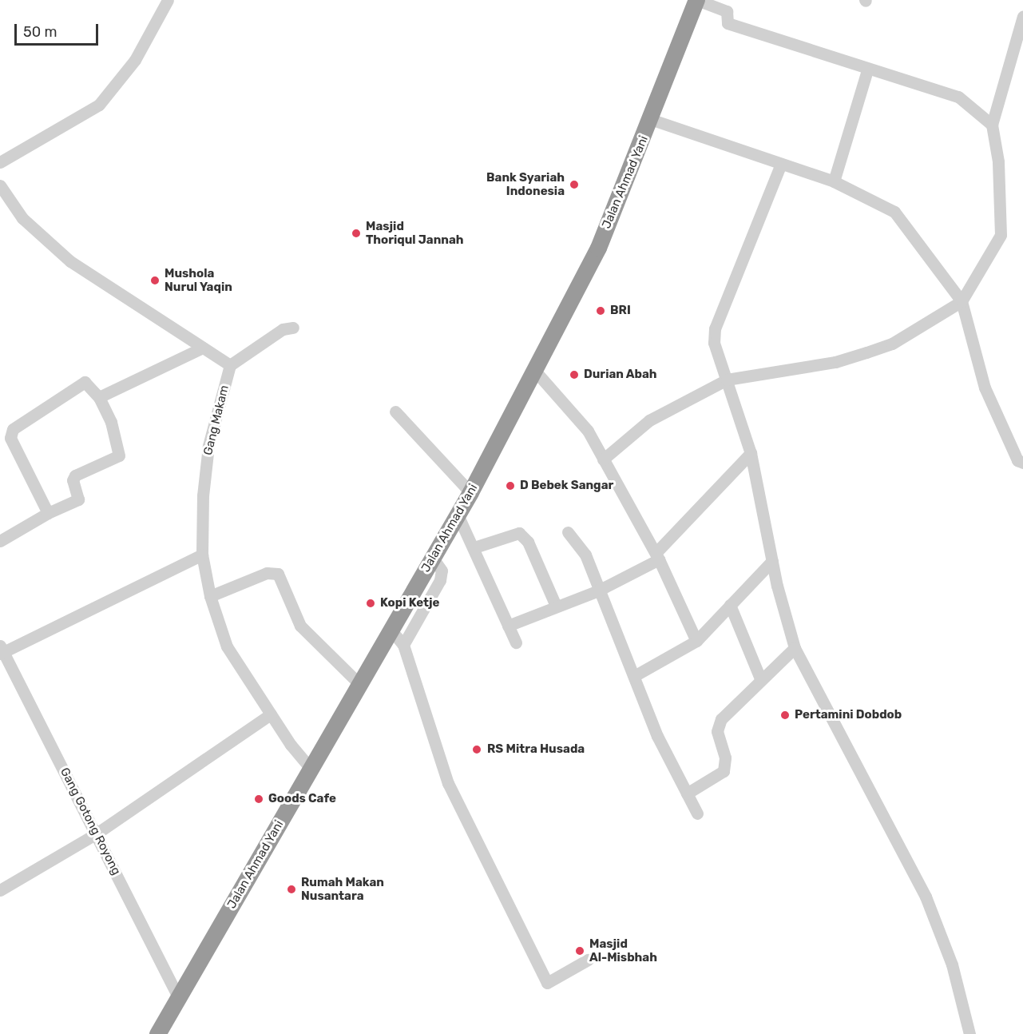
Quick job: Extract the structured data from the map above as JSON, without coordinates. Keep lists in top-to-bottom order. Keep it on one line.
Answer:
{"streets":{"highway":["Jalan Ahmad Yani"],"street":["Gang Makam","Gang Gotong Royong"]},"crossings":[["Jalan Ahmad Yani","Gang Makam"],["Jalan Ahmad Yani","Gang Gotong Royong"]],"places":["Bank Syariah Indonesia","Masjid Thoriqul Jannah","Mushola Nurul Yaqin","BRI","Durian Abah","D Bebek Sangar","Kopi Ketje","Pertamini Dobdob","RS Mitra Husada","Goods Cafe","Rumah Makan Nusantara","Masjid Al-Misbhah"],"scale_bar":"50 m"}
